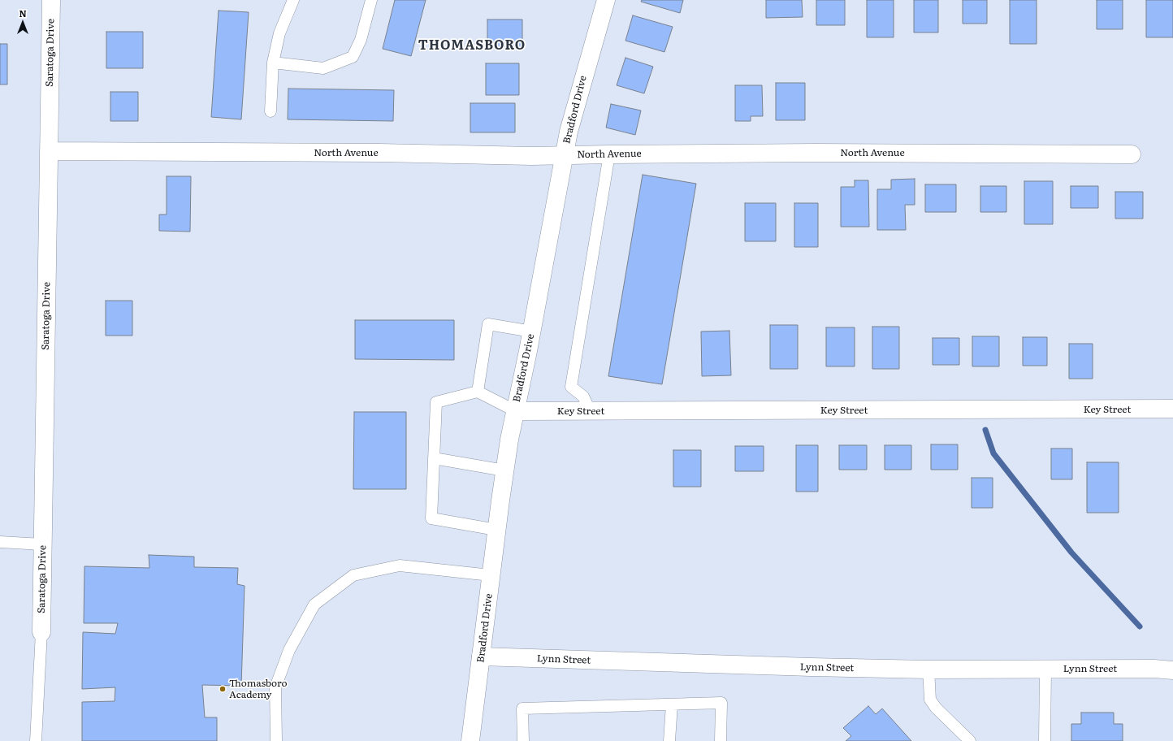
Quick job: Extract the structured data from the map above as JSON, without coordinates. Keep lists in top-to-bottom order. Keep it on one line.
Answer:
{"streets":{"street":["Saratoga Drive","Bradford Drive","North Avenue","Key Street","Lynn Street"]},"crossings":[["Saratoga Drive","North Avenue"],["Bradford Drive","North Avenue"],["Bradford Drive","Key Street"],["Bradford Drive","Lynn Street"]],"districts":["THOMASBORO"],"places":["Thomasboro Academy"],"north":"top"}
